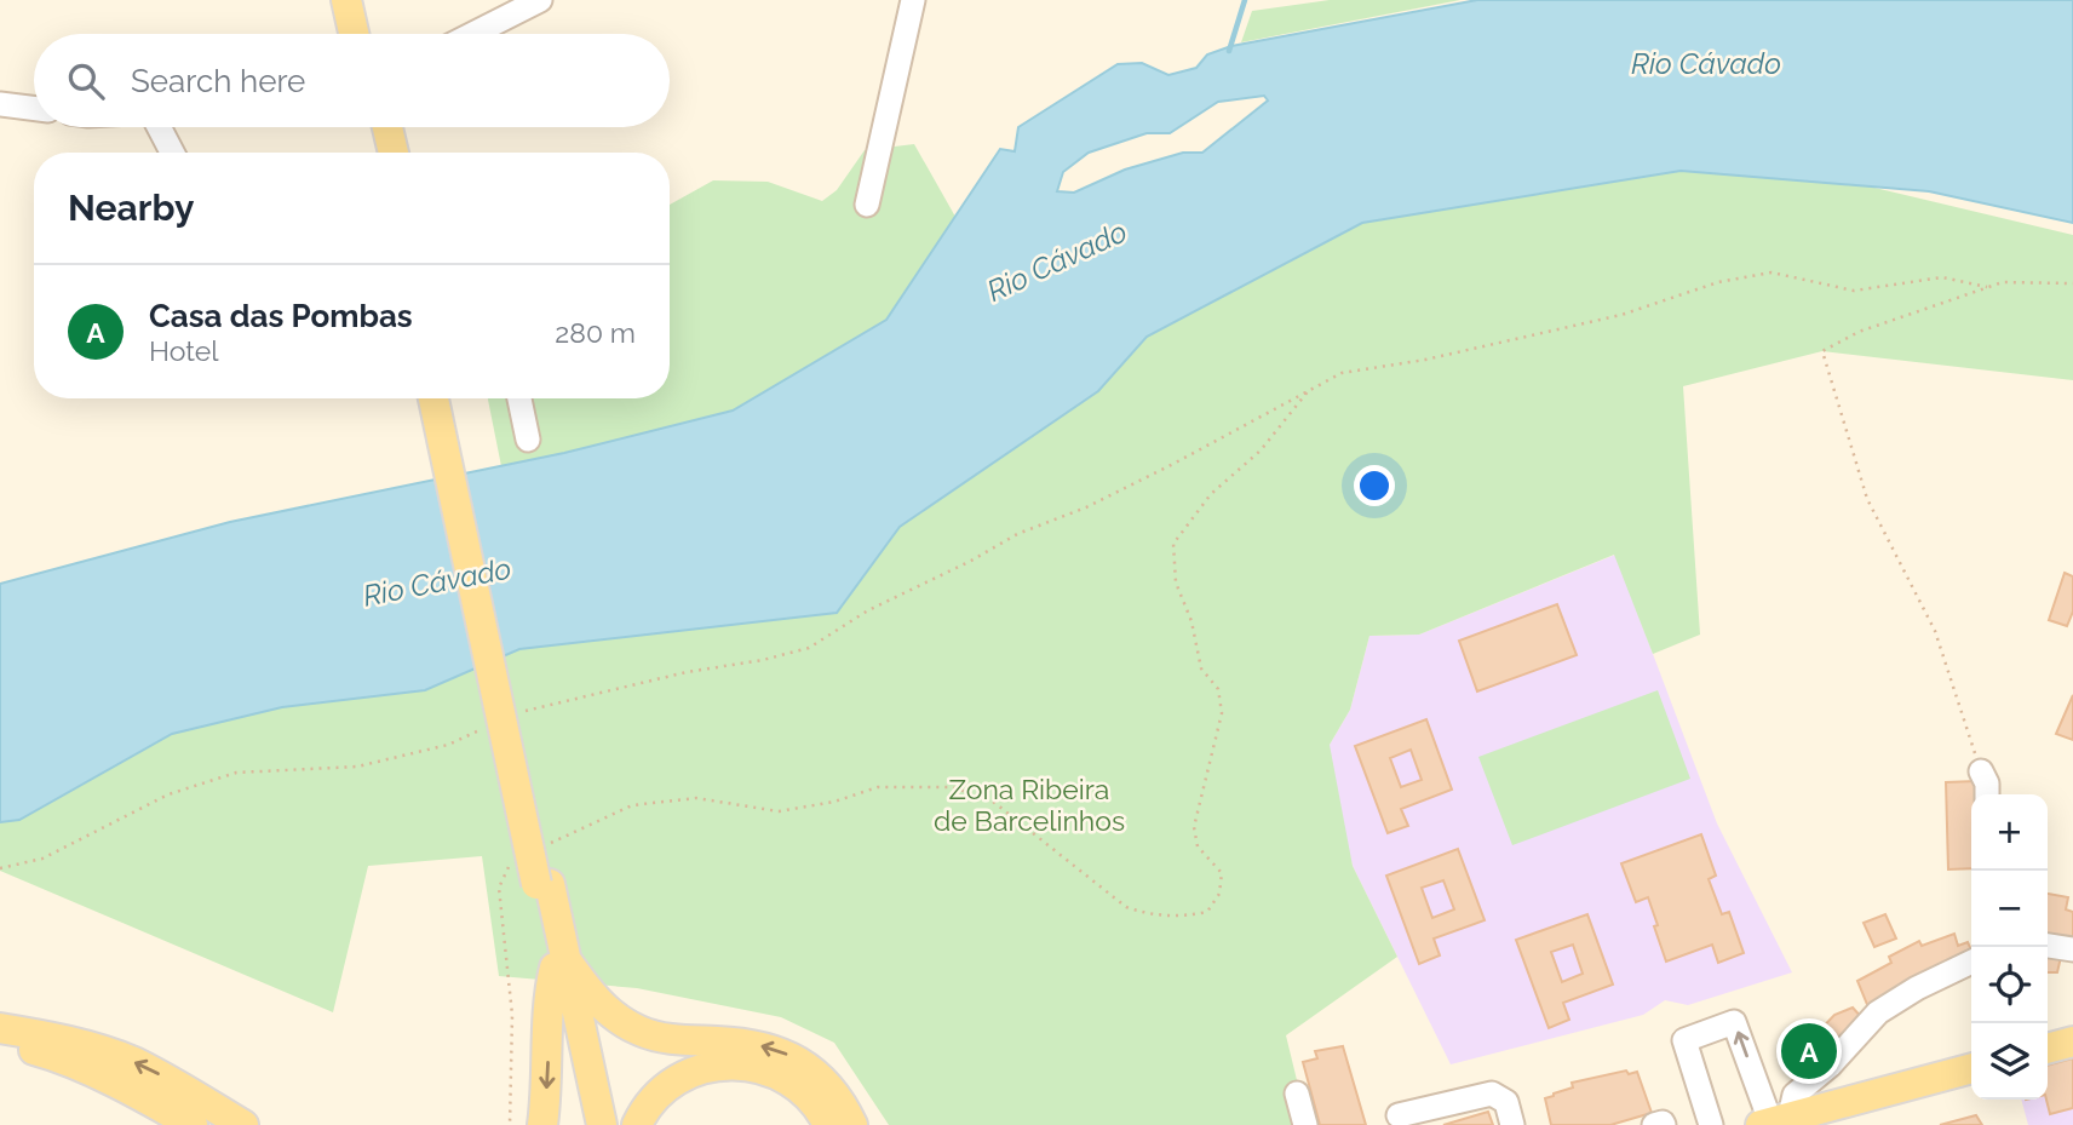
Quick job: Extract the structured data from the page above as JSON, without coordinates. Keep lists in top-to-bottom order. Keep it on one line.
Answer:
{"water":["Rio Cávado"],"parks":["Zona Ribeira de Barcelinhos"],"page":{"search":"Search here","heading":"Nearby","list":[{"mark":"A","name":"Casa das Pombas","note":"Hotel","value":"280 m"}],"map_buttons":["+","−"],"pins":"A"}}
